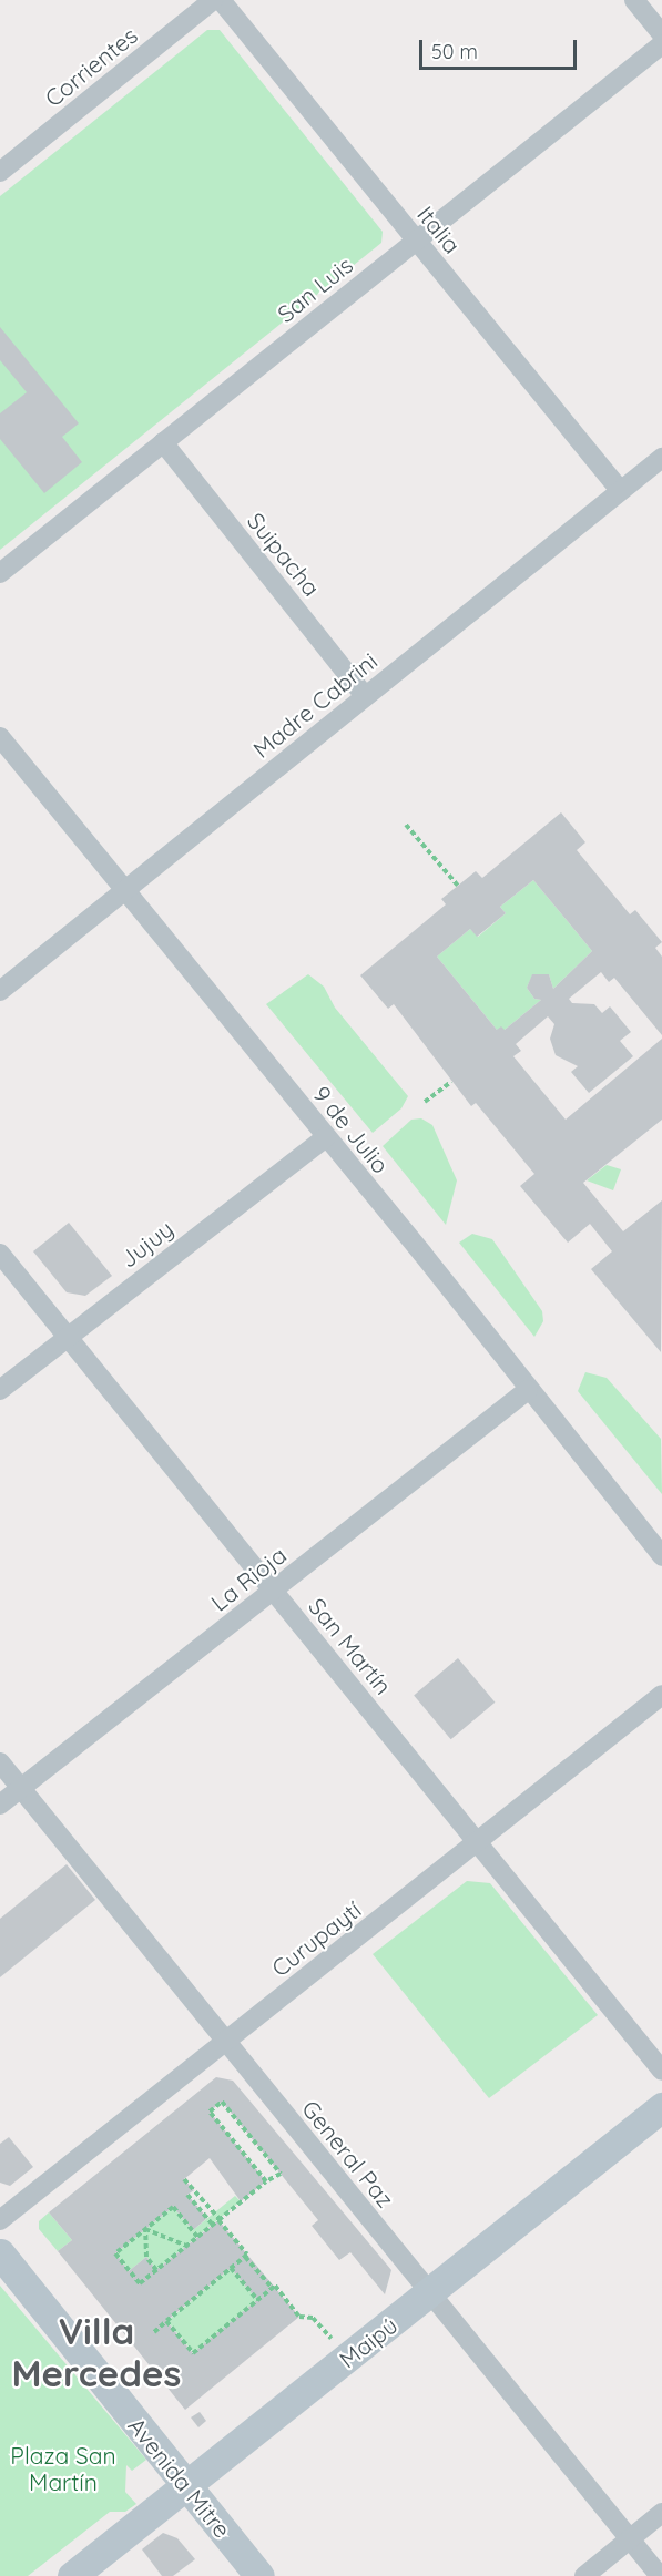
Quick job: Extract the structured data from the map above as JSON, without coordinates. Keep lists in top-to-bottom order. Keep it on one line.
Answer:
{"streets":{"street":["Corrientes","Italia","San Luis","Suipacha","Madre Cabrini","9 de Julio","Jujuy","La Rioja","San Martín","Curupaytí","General Paz","Maipú","Avenida Mitre"]},"crossings":[["Italia","San Luis"],["Italia","Madre Cabrini"],["San Luis","Suipacha"],["Suipacha","Madre Cabrini"],["Madre Cabrini","9 de Julio"],["9 de Julio","Jujuy"],["9 de Julio","La Rioja"],["Jujuy","San Martín"],["La Rioja","San Martín"],["La Rioja","General Paz"],["San Martín","Curupaytí"],["Curupaytí","General Paz"],["General Paz","Maipú"],["Maipú","Avenida Mitre"]],"districts":["Villa Mercedes"],"parks":["Plaza San Martín"],"scale_bar":"50 m"}
